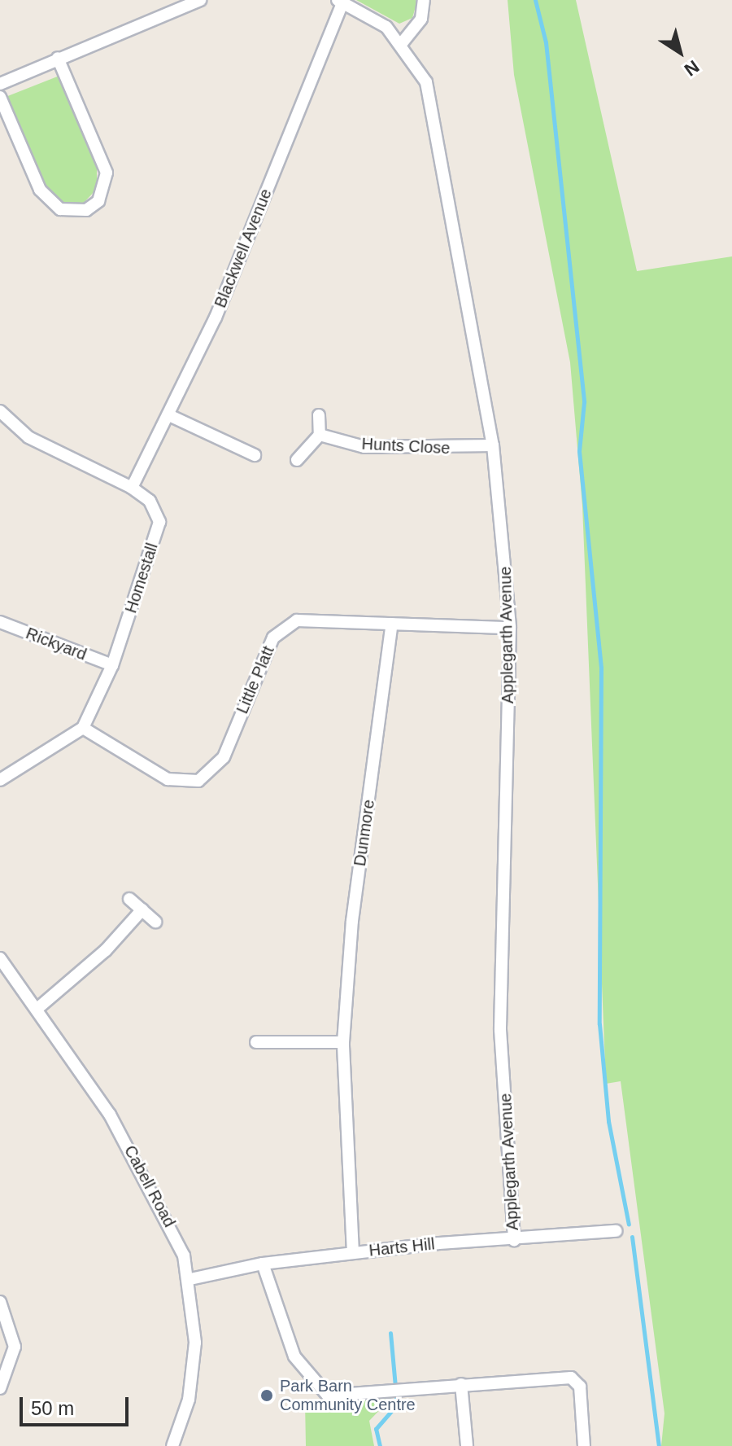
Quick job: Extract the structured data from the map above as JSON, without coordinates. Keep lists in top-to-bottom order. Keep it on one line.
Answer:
{"streets":{"street":["Blackwell Avenue","Hunts Close","Homestall","Applegarth Avenue","Rickyard","Little Platt","Dunmore","Cabell Road","Harts Hill"]},"crossings":[["Blackwell Avenue","Homestall"],["Blackwell Avenue","Applegarth Avenue"],["Hunts Close","Applegarth Avenue"],["Homestall","Rickyard"],["Homestall","Little Platt"],["Applegarth Avenue","Little Platt"],["Applegarth Avenue","Harts Hill"],["Little Platt","Dunmore"],["Dunmore","Harts Hill"],["Cabell Road","Harts Hill"]],"places":["Park Barn Community Centre"],"scale_bar":"50 m","north":"bottom right"}
